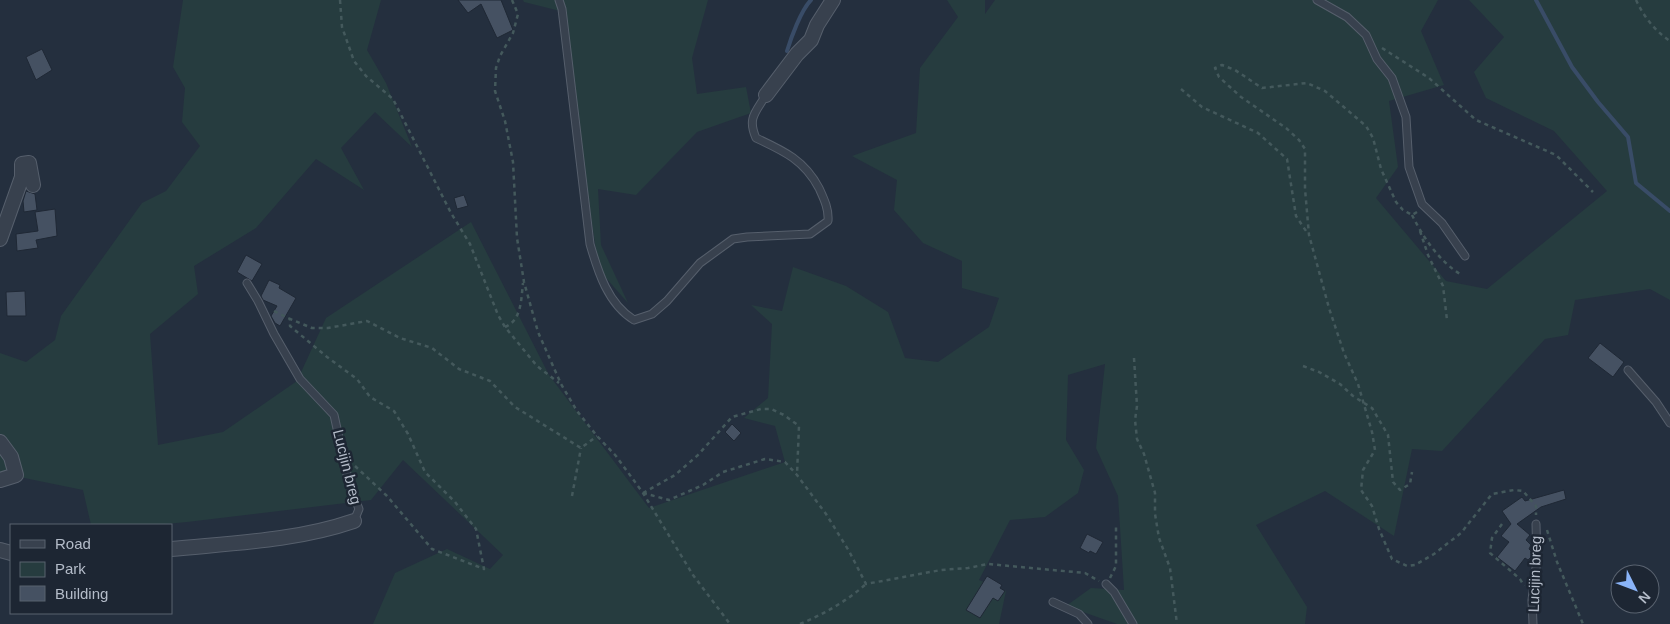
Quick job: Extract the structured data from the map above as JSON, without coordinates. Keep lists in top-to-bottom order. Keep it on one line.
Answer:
{"streets":{"street":["Lucijin breg"]},"legend":["Road","Park","Building"],"north":"bottom right"}
